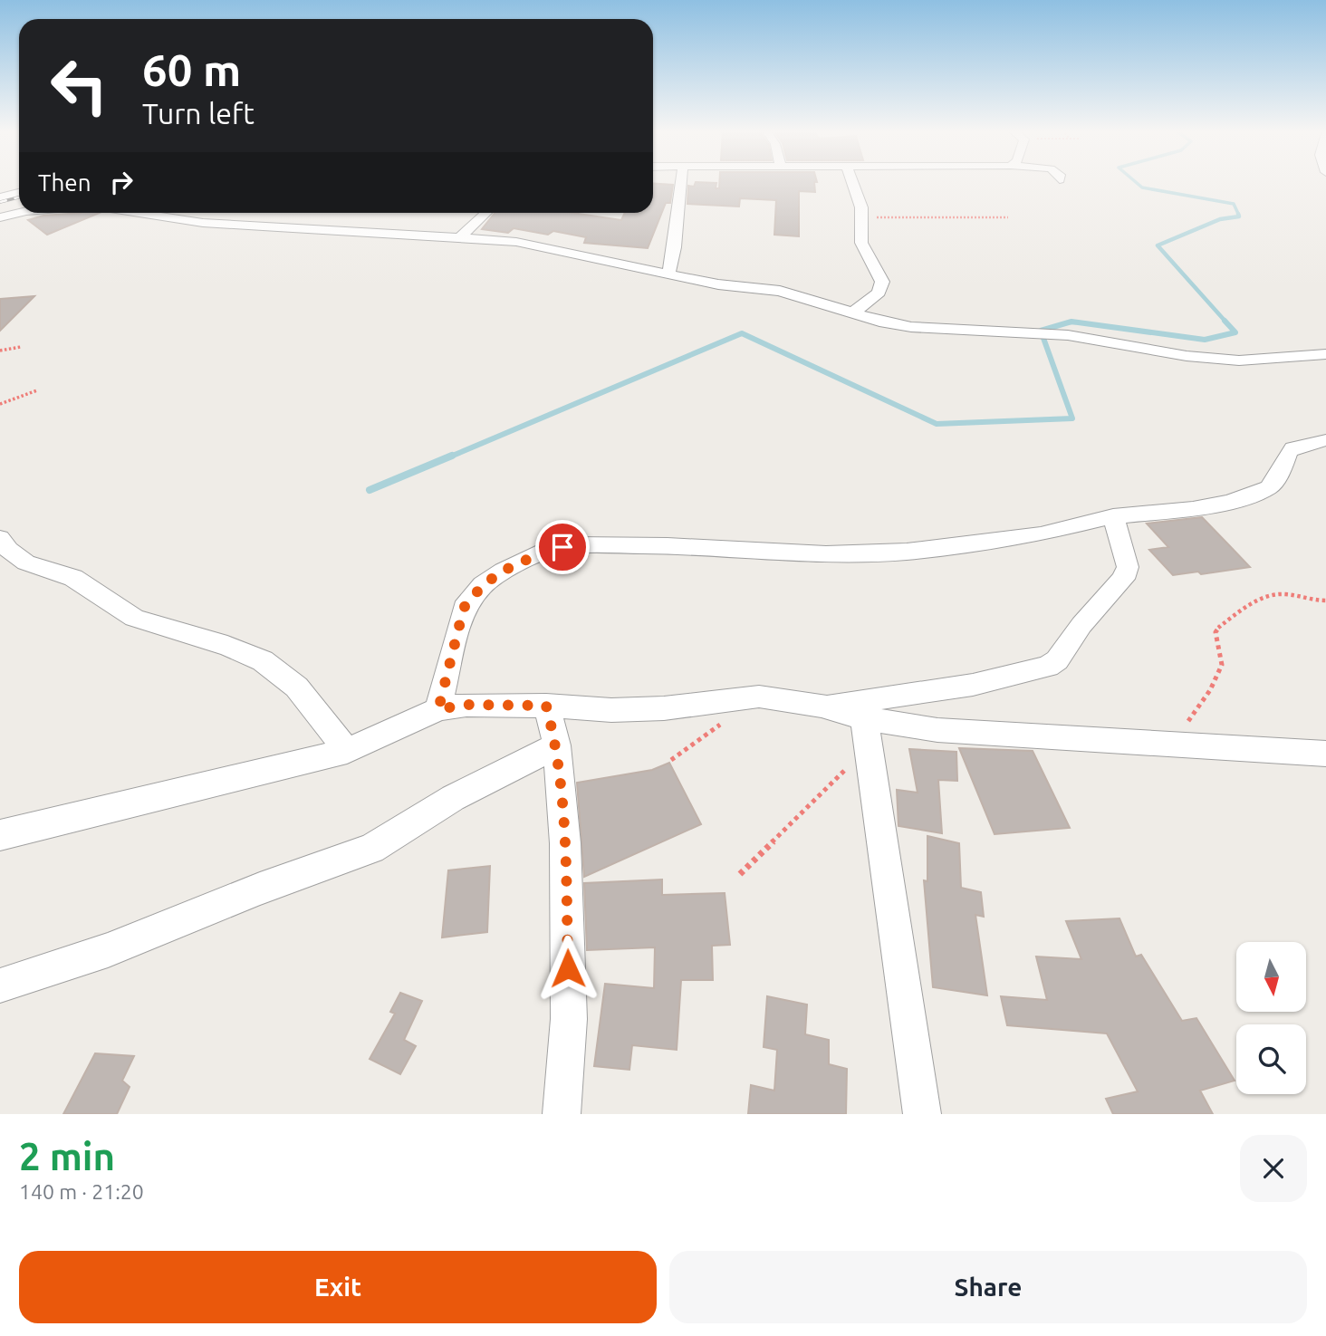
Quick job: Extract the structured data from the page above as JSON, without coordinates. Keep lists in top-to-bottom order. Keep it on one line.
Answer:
{"north":"bottom","page":{"turn":["60 m","Turn left"],"then":"Then","heading":["2 min","140 m · 21:20"],"buttons":["Exit","Share"]}}
